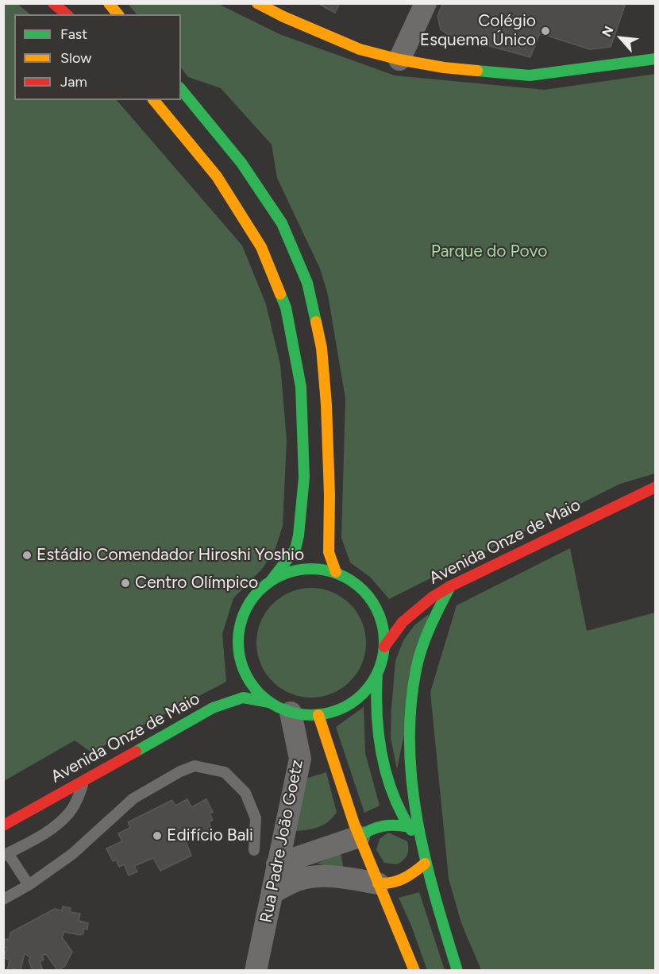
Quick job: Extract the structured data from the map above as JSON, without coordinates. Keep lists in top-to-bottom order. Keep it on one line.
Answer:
{"streets":{"street":["Avenida Onze de Maio","Rua Padre João Goetz"]},"crossings":[["Avenida Onze de Maio","Rua Padre João Goetz"]],"parks":["Parque do Povo"],"places":["Colégio Esquema Único","Estádio Comendador Hiroshi Yoshio","Centro Olímpico","Edifício Bali"],"legend":["Fast","Slow","Jam"],"north":"top left"}
